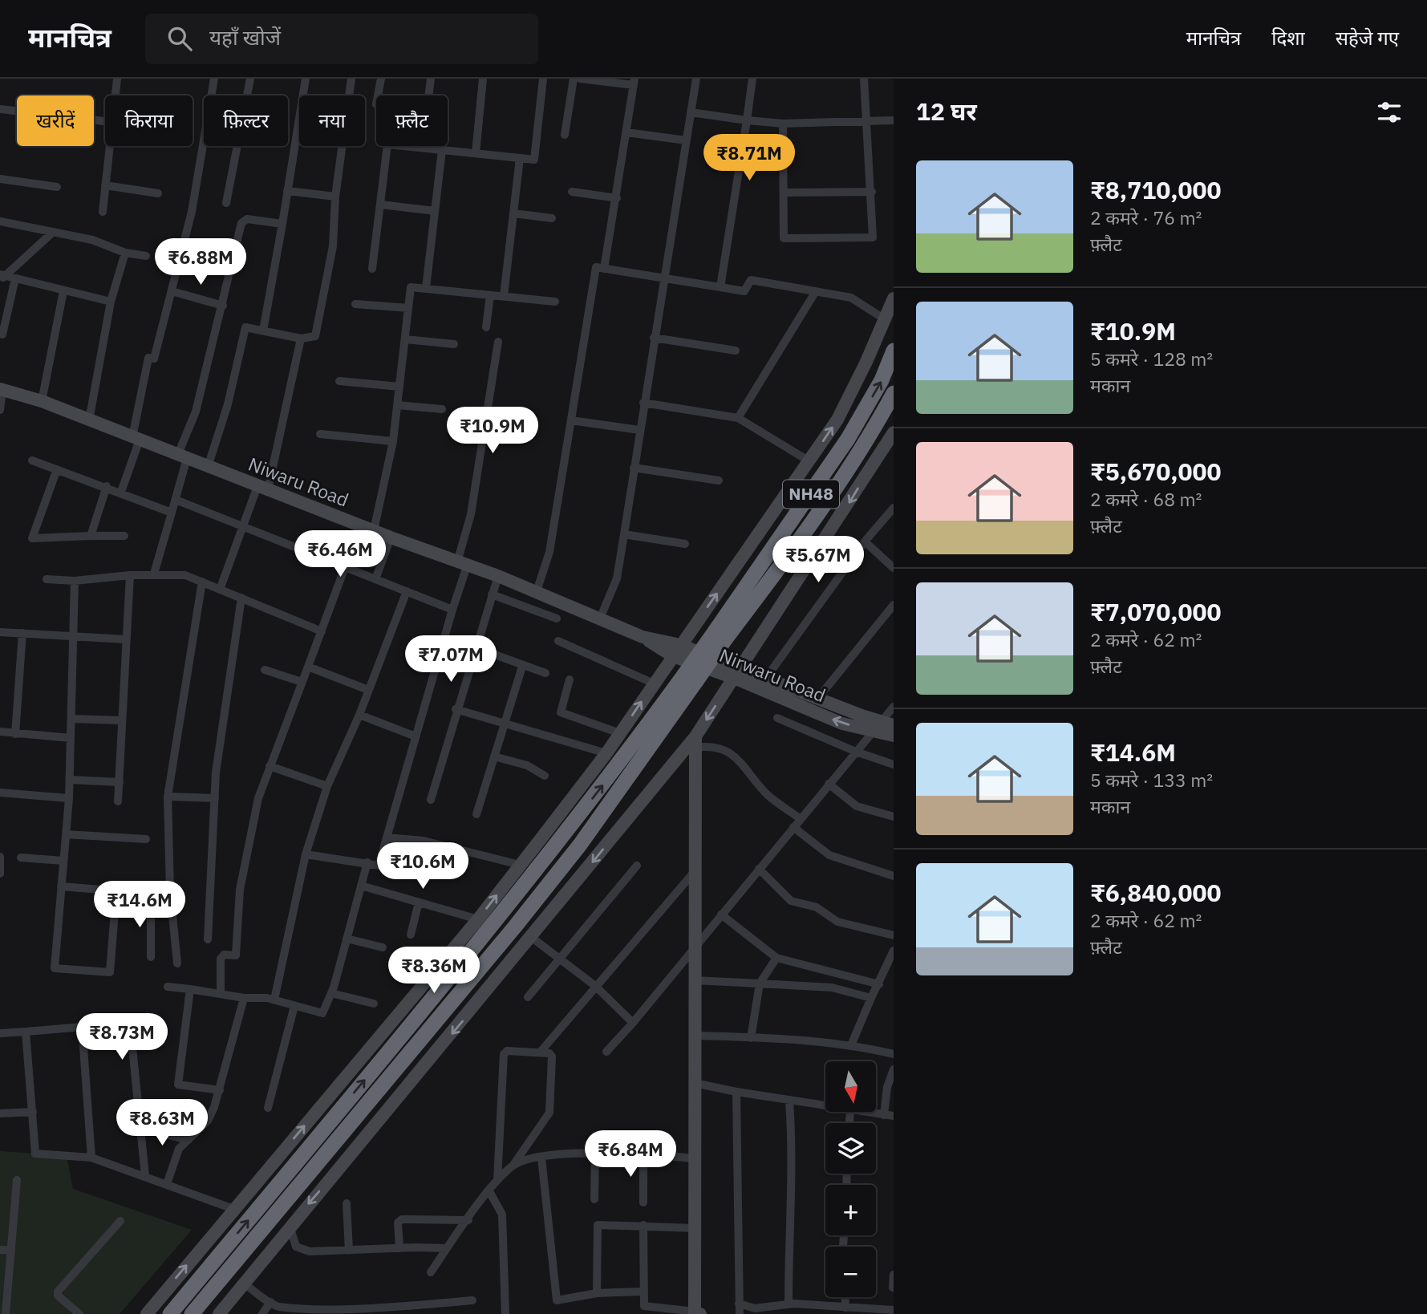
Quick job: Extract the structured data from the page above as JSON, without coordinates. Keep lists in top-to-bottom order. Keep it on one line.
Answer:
{"streets":{"highway":["NH48"],"street":["Niwaru Road","Nirwaru Road"]},"crossings":[["Niwaru Road","Nirwaru Road"]],"north":"bottom","page":{"header":"मानचित्र","search":"यहाँ खोजें","nav":["मानचित्र","दिशा","सहेजे गए"],"heading":"12 घर","chip":["खरीदें","किराया","फ़िल्टर","नया","फ़्लैट"],"price":["₹8.71M","₹6.88M","₹10.9M","₹6.46M","₹5.67M","₹7.07M","₹10.6M","₹14.6M","₹8.36M","₹8.73M","₹8.63M","₹6.84M"],"list":[{"name":"₹8,710,000","note":"2 कमरे · 76 m² · फ़्लैट"},{"name":"₹10.9M","note":"5 कमरे · 128 m² · मकान"},{"name":"₹5,670,000","note":"2 कमरे · 68 m² · फ़्लैट"},{"name":"₹7,070,000","note":"2 कमरे · 62 m² · फ़्लैट"},{"name":"₹14.6M","note":"5 कमरे · 133 m² · मकान"},{"name":"₹6,840,000","note":"2 कमरे · 62 m² · फ़्लैट"}],"map_buttons":["+","−"]}}
